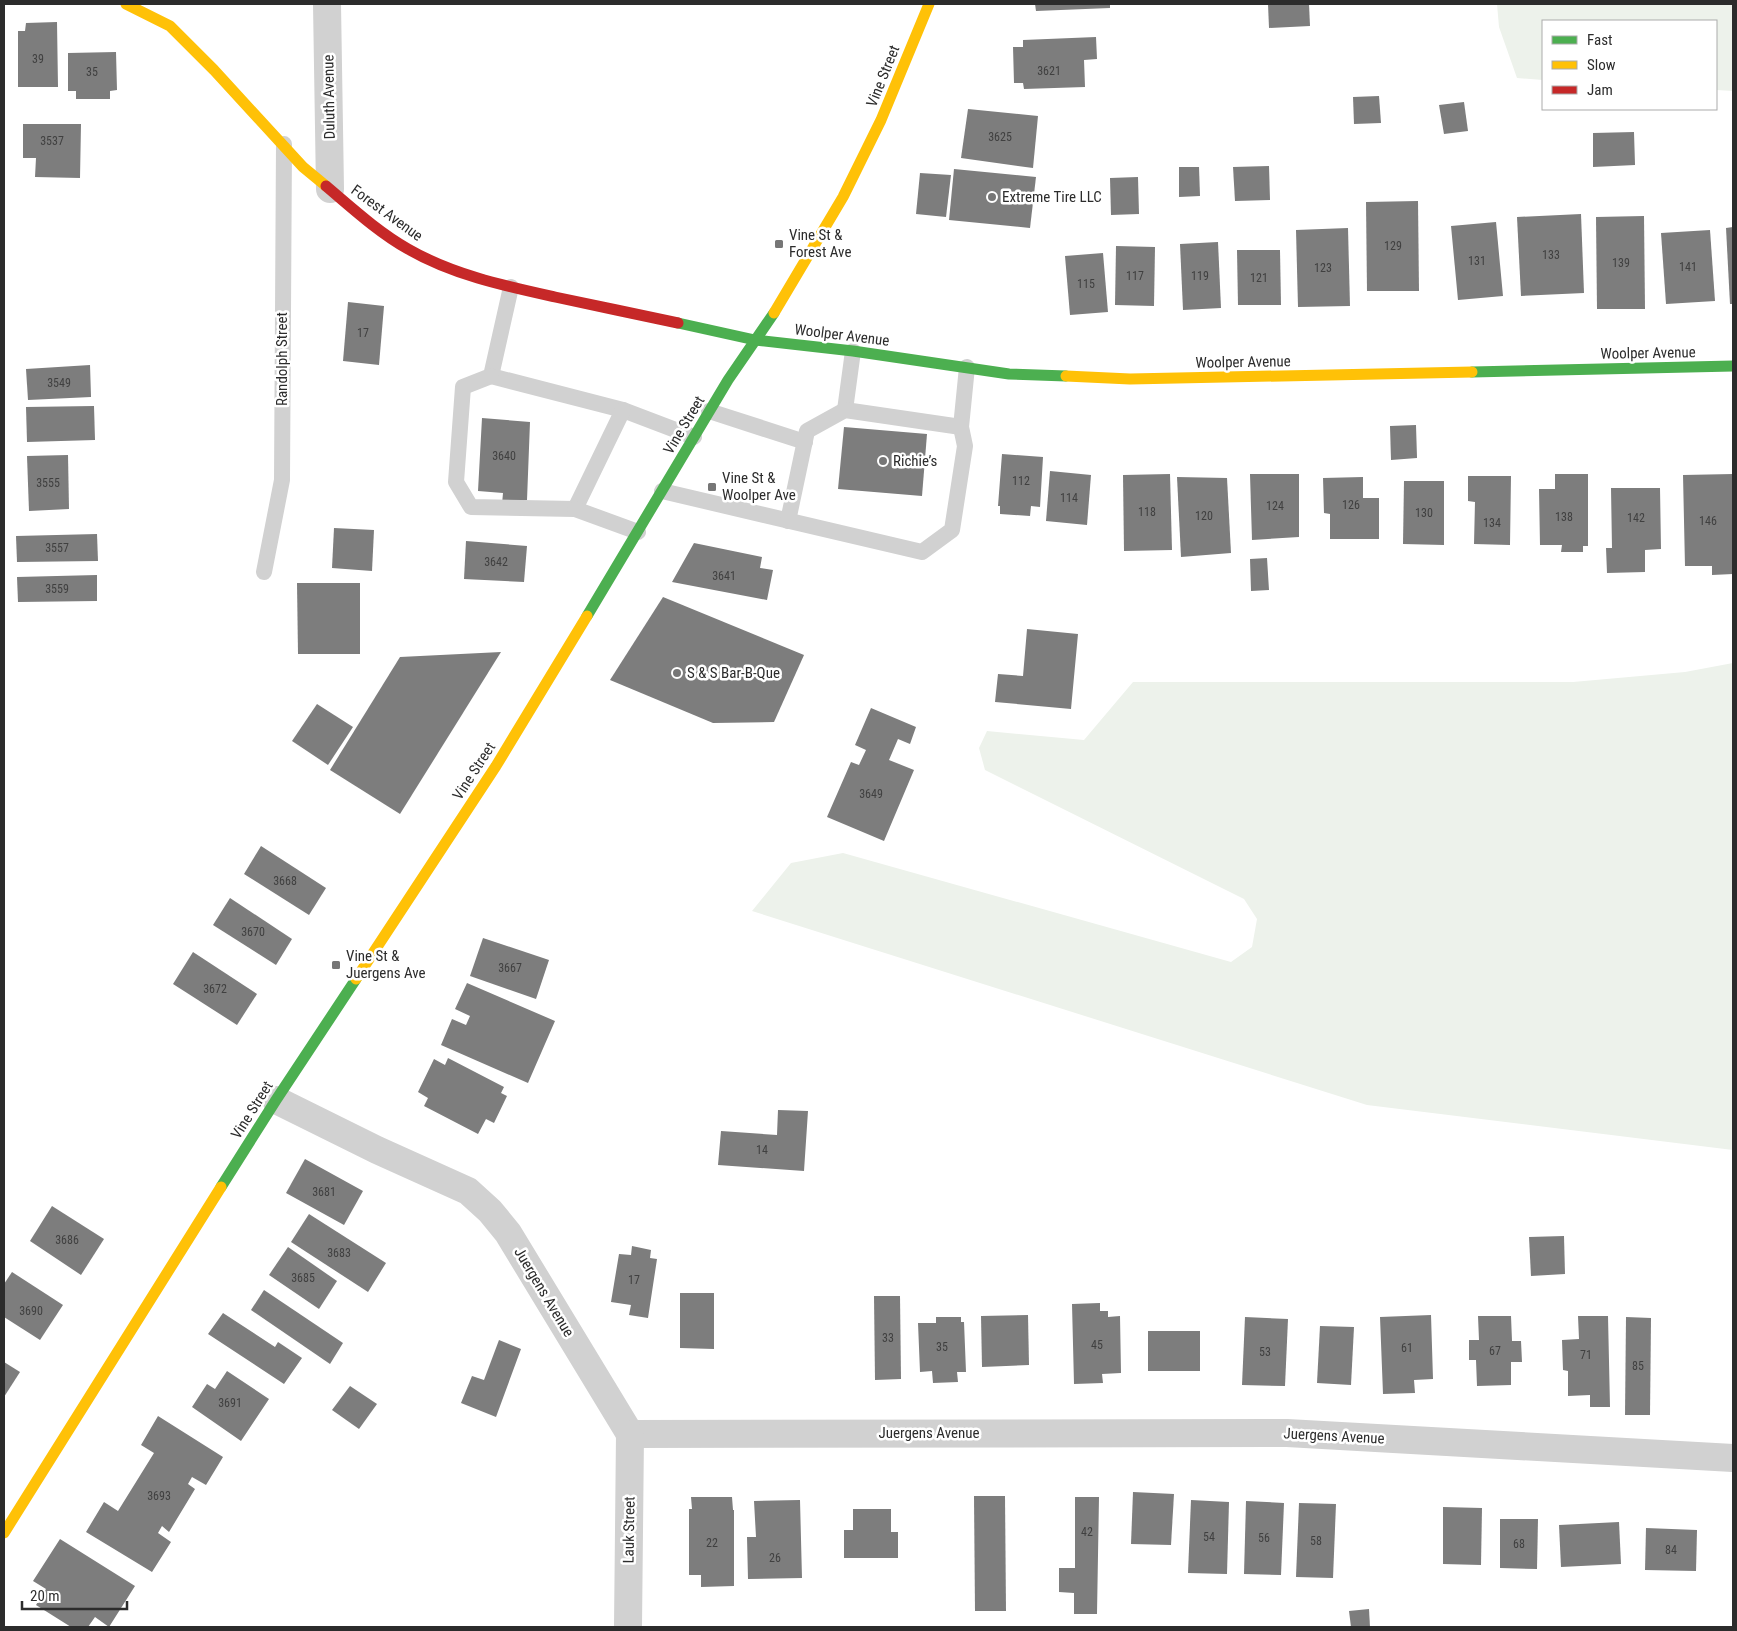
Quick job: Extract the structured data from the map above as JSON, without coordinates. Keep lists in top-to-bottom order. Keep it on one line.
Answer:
{"streets":{"main road":["Vine Street","Forest Avenue","Woolper Avenue"],"street":["Duluth Avenue","Juergens Avenue","Lauk Street"],"lane":["Randolph Street"]},"crossings":[["Vine Street","Forest Avenue"],["Vine Street","Woolper Avenue"],["Vine Street","Juergens Avenue"],["Duluth Avenue","Forest Avenue"],["Forest Avenue","Woolper Avenue"],["Forest Avenue","Randolph Street"],["Juergens Avenue","Lauk Street"]],"places":{"other":["Extreme Tire LLC","Richie’s","S & S Bar-B-Que"],"transit":["Vine St & Forest Ave","Vine St & Woolper Ave","Vine St & Juergens Ave"]},"house_numbers":["39","3621","35","3625","3537","129","133","131","139","141","123","117","119","121","115","17","3549","3640","112","3555","114","126","124","118","130","120","138","142","146","134","3557","3642","3641","3559","3649","3668","3670","3667","3672","14","3681","3686","3683","3685","17","3690","33","45","35","61","67","53","71","85","3691","3693","42","54","56","58","22","68","84","26"],"legend":["Fast","Slow","Jam"],"scale_bar":"20 m"}
